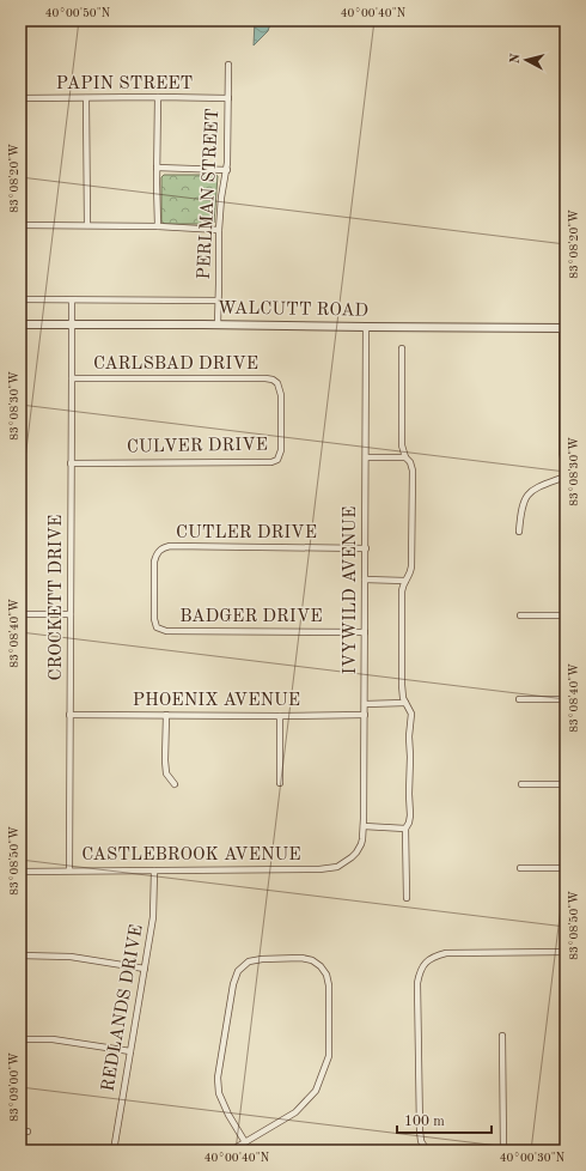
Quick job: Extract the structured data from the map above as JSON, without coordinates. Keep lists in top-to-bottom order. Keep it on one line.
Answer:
{"streets":{"street":["PAPIN STREET","PERLMAN STREET","WALCUTT ROAD","CARLSBAD DRIVE","CULVER DRIVE","CUTLER DRIVE","IVYWILD AVENUE","CROCKETT DRIVE","BADGER DRIVE","PHOENIX AVENUE","CASTLEBROOK AVENUE","REDLANDS DRIVE"]},"crossings":[["PAPIN STREET","PERLMAN STREET"],["PERLMAN STREET","WALCUTT ROAD"],["WALCUTT ROAD","IVYWILD AVENUE"],["WALCUTT ROAD","CROCKETT DRIVE"],["CARLSBAD DRIVE","CULVER DRIVE"],["CARLSBAD DRIVE","CROCKETT DRIVE"],["CULVER DRIVE","CROCKETT DRIVE"],["CUTLER DRIVE","IVYWILD AVENUE"],["CUTLER DRIVE","BADGER DRIVE"],["IVYWILD AVENUE","BADGER DRIVE"],["IVYWILD AVENUE","PHOENIX AVENUE"],["IVYWILD AVENUE","CASTLEBROOK AVENUE"],["CROCKETT DRIVE","PHOENIX AVENUE"],["CROCKETT DRIVE","CASTLEBROOK AVENUE"],["CASTLEBROOK AVENUE","REDLANDS DRIVE"]],"scale_bar":"100 m","north":"left","coordinates":["40°00'50\"N","40°00'40\"N","83°08'20\"W","83°08'30\"W","83°08'40\"W","83°08'50\"W","83°09'00\"W","40°00'30\"N"]}
